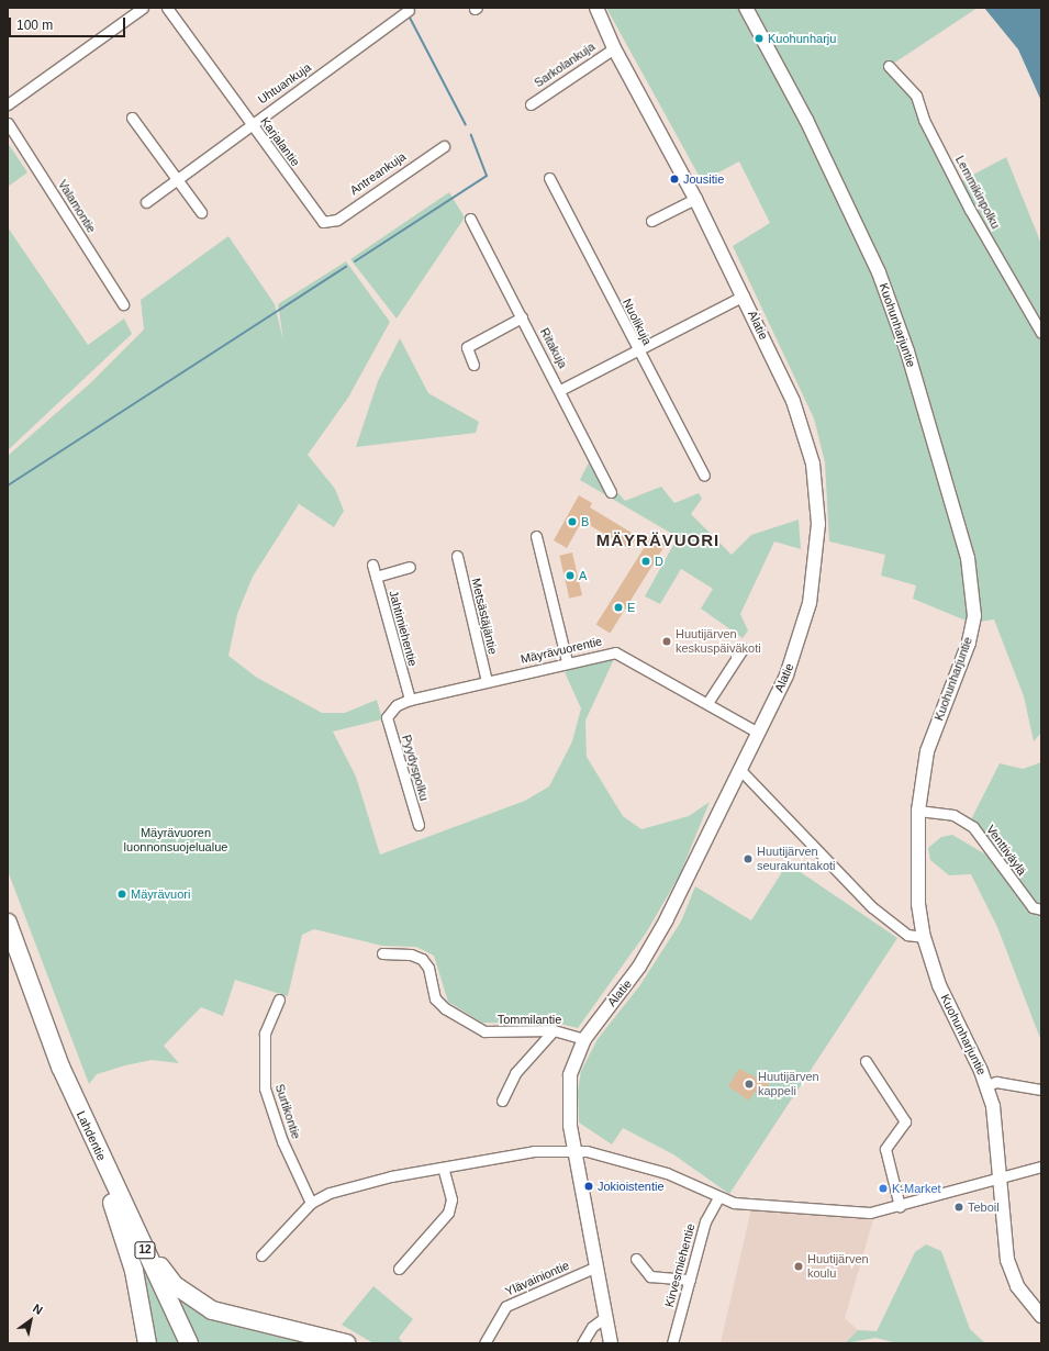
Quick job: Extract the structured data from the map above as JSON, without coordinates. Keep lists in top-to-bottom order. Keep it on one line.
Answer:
{"streets":{"highway":["Lahdentie","12"],"street":["Sarkolankuja","Uhtuankuja","Karjalantie","Antreankuja","Lemmikinpolku","Valamontie","Nuolikuja","Alatie","Kuohunharjuntie","Ritakuja","Metsästäjäntie","Jahtimiehentie","Mäyrävuorentie","Pyydyspolku","Venttiväylä","Tommilantie","Surtikontie","Kirvesmiehentie","Ylävainiontie"]},"crossings":[["Sarkolankuja","Alatie"],["Uhtuankuja","Karjalantie"],["Karjalantie","Antreankuja"],["Alatie","Mäyrävuorentie"],["Alatie","Tommilantie"],["Alatie","Ylävainiontie"],["Kuohunharjuntie","Venttiväylä"],["Metsästäjäntie","Mäyrävuorentie"],["Jahtimiehentie","Mäyrävuorentie"],["Mäyrävuorentie","Pyydyspolku"]],"districts":["MÄYRÄVUORI"],"parks":["Mäyrävuoren luonnonsuojelualue"],"places":["Kuohunharju","Jousitie","B","D","A","E","Huutijärven keskuspäiväkoti","Huutijärven seurakuntakoti","Mäyrävuori","Huutijärven kappeli","Jokioistentie","K-Market","Teboil","Huutijärven koulu"],"scale_bar":"100 m","north":"top right"}
